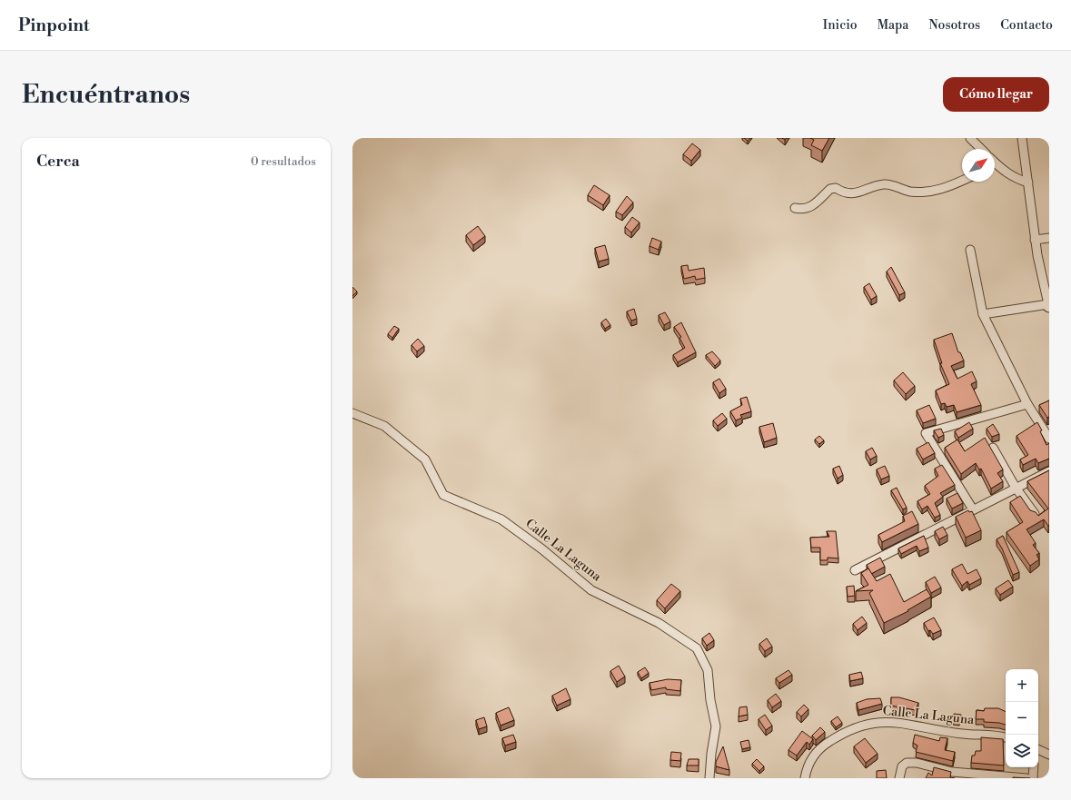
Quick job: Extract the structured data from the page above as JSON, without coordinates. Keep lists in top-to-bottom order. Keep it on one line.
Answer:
{"streets":{"street":["Calle La Laguna"]},"north":"top right","page":{"header":"Pinpoint","nav":["Inicio","Mapa","Nosotros","Contacto"],"buttons":"Cómo llegar","title":"Encuéntranos","heading":["Cerca","0 resultados"],"map_buttons":["+","−"]}}
